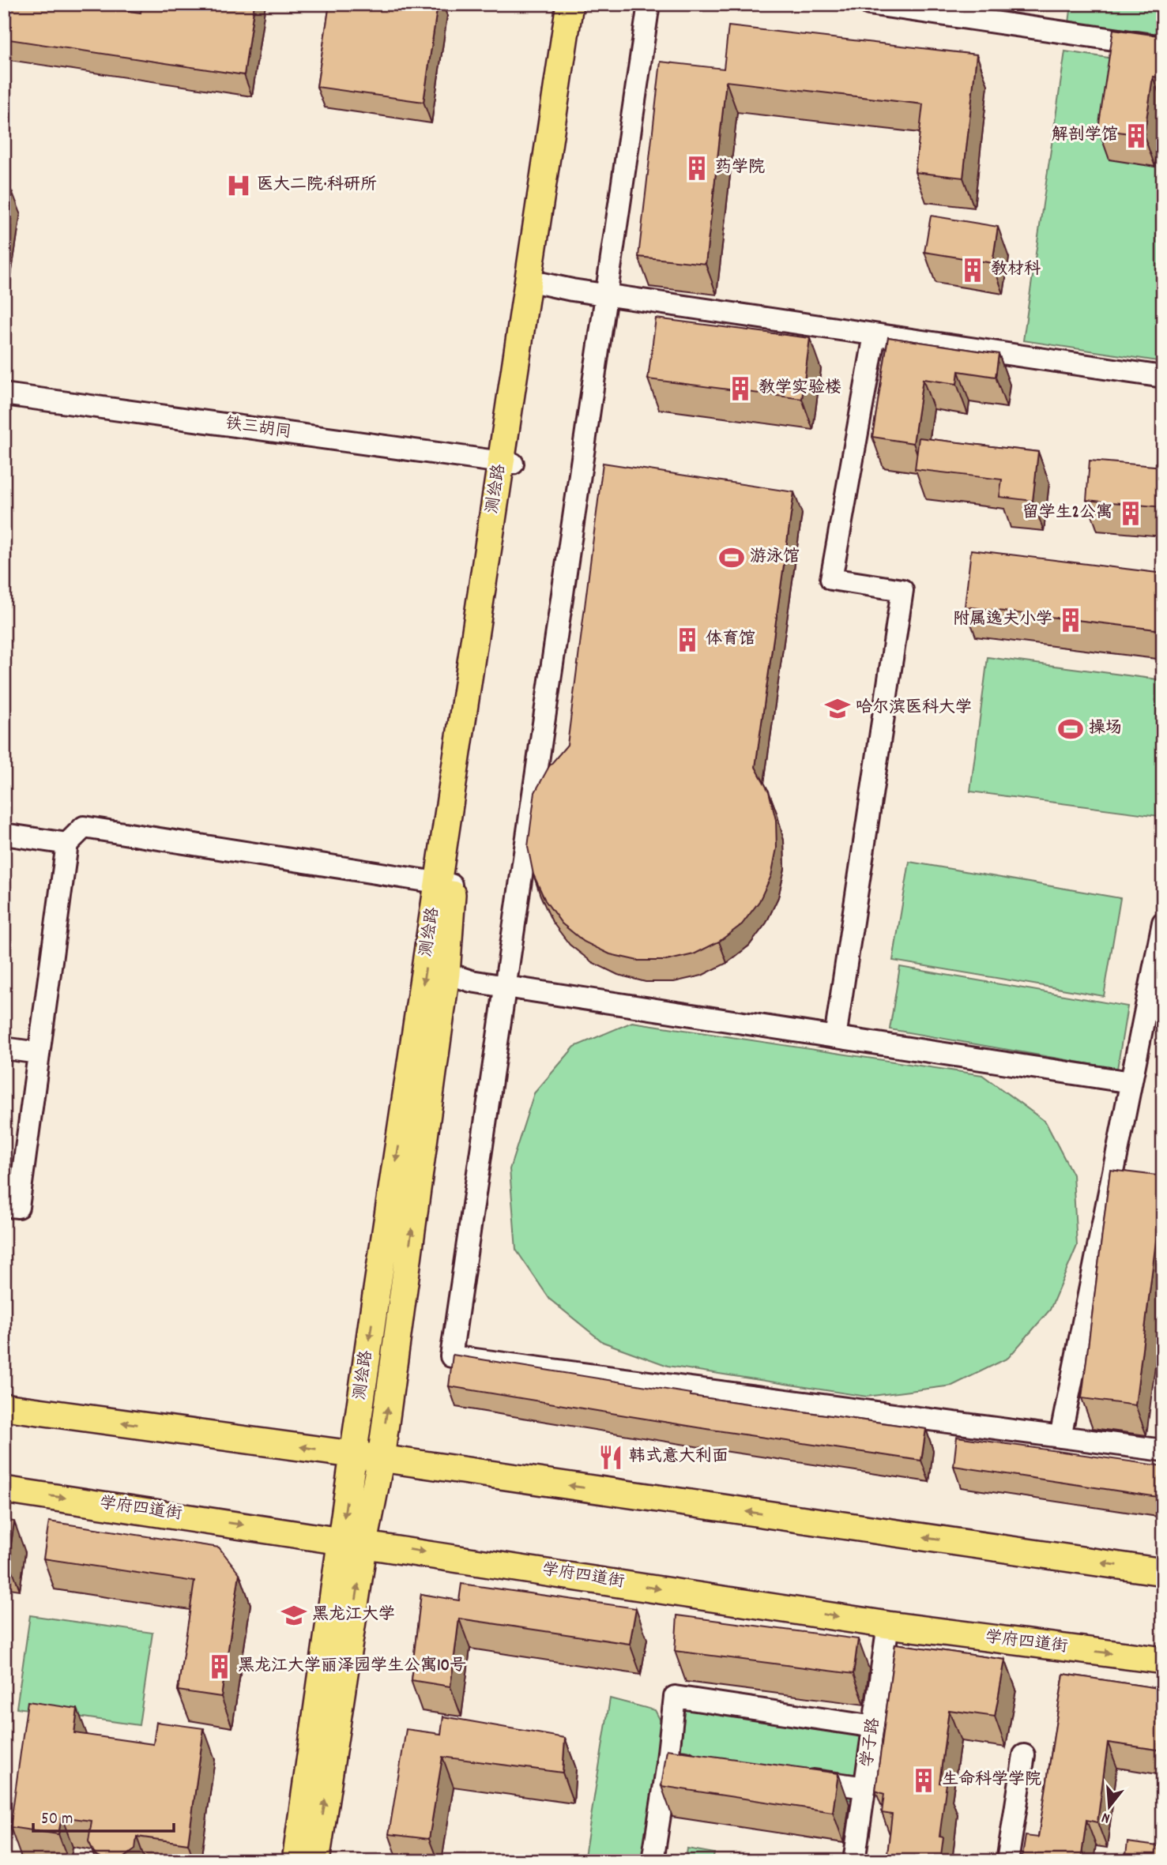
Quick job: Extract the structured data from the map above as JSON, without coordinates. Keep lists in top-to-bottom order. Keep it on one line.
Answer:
{"streets":{"main road":["测绘路","学府四道街"],"street":["铁三胡同","学子路"]},"crossings":[["铁三胡同","测绘路"],["测绘路","学府四道街"],["学府四道街","学子路"]],"places":{"building":["解剖学馆","药学院","教材科","教学实验楼","留学生2公寓","附属逸夫小学","体育馆","黑龙江大学丽泽园学生公寓10号","生命科学学院"],"hospital":["医大二院·科研所"],"sports":["游泳馆","操场"],"school or university":["哈尔滨医科大学","黑龙江大学"],"restaurant":["韩式意大利面"]},"scale_bar":"50 m","north":"bottom"}
